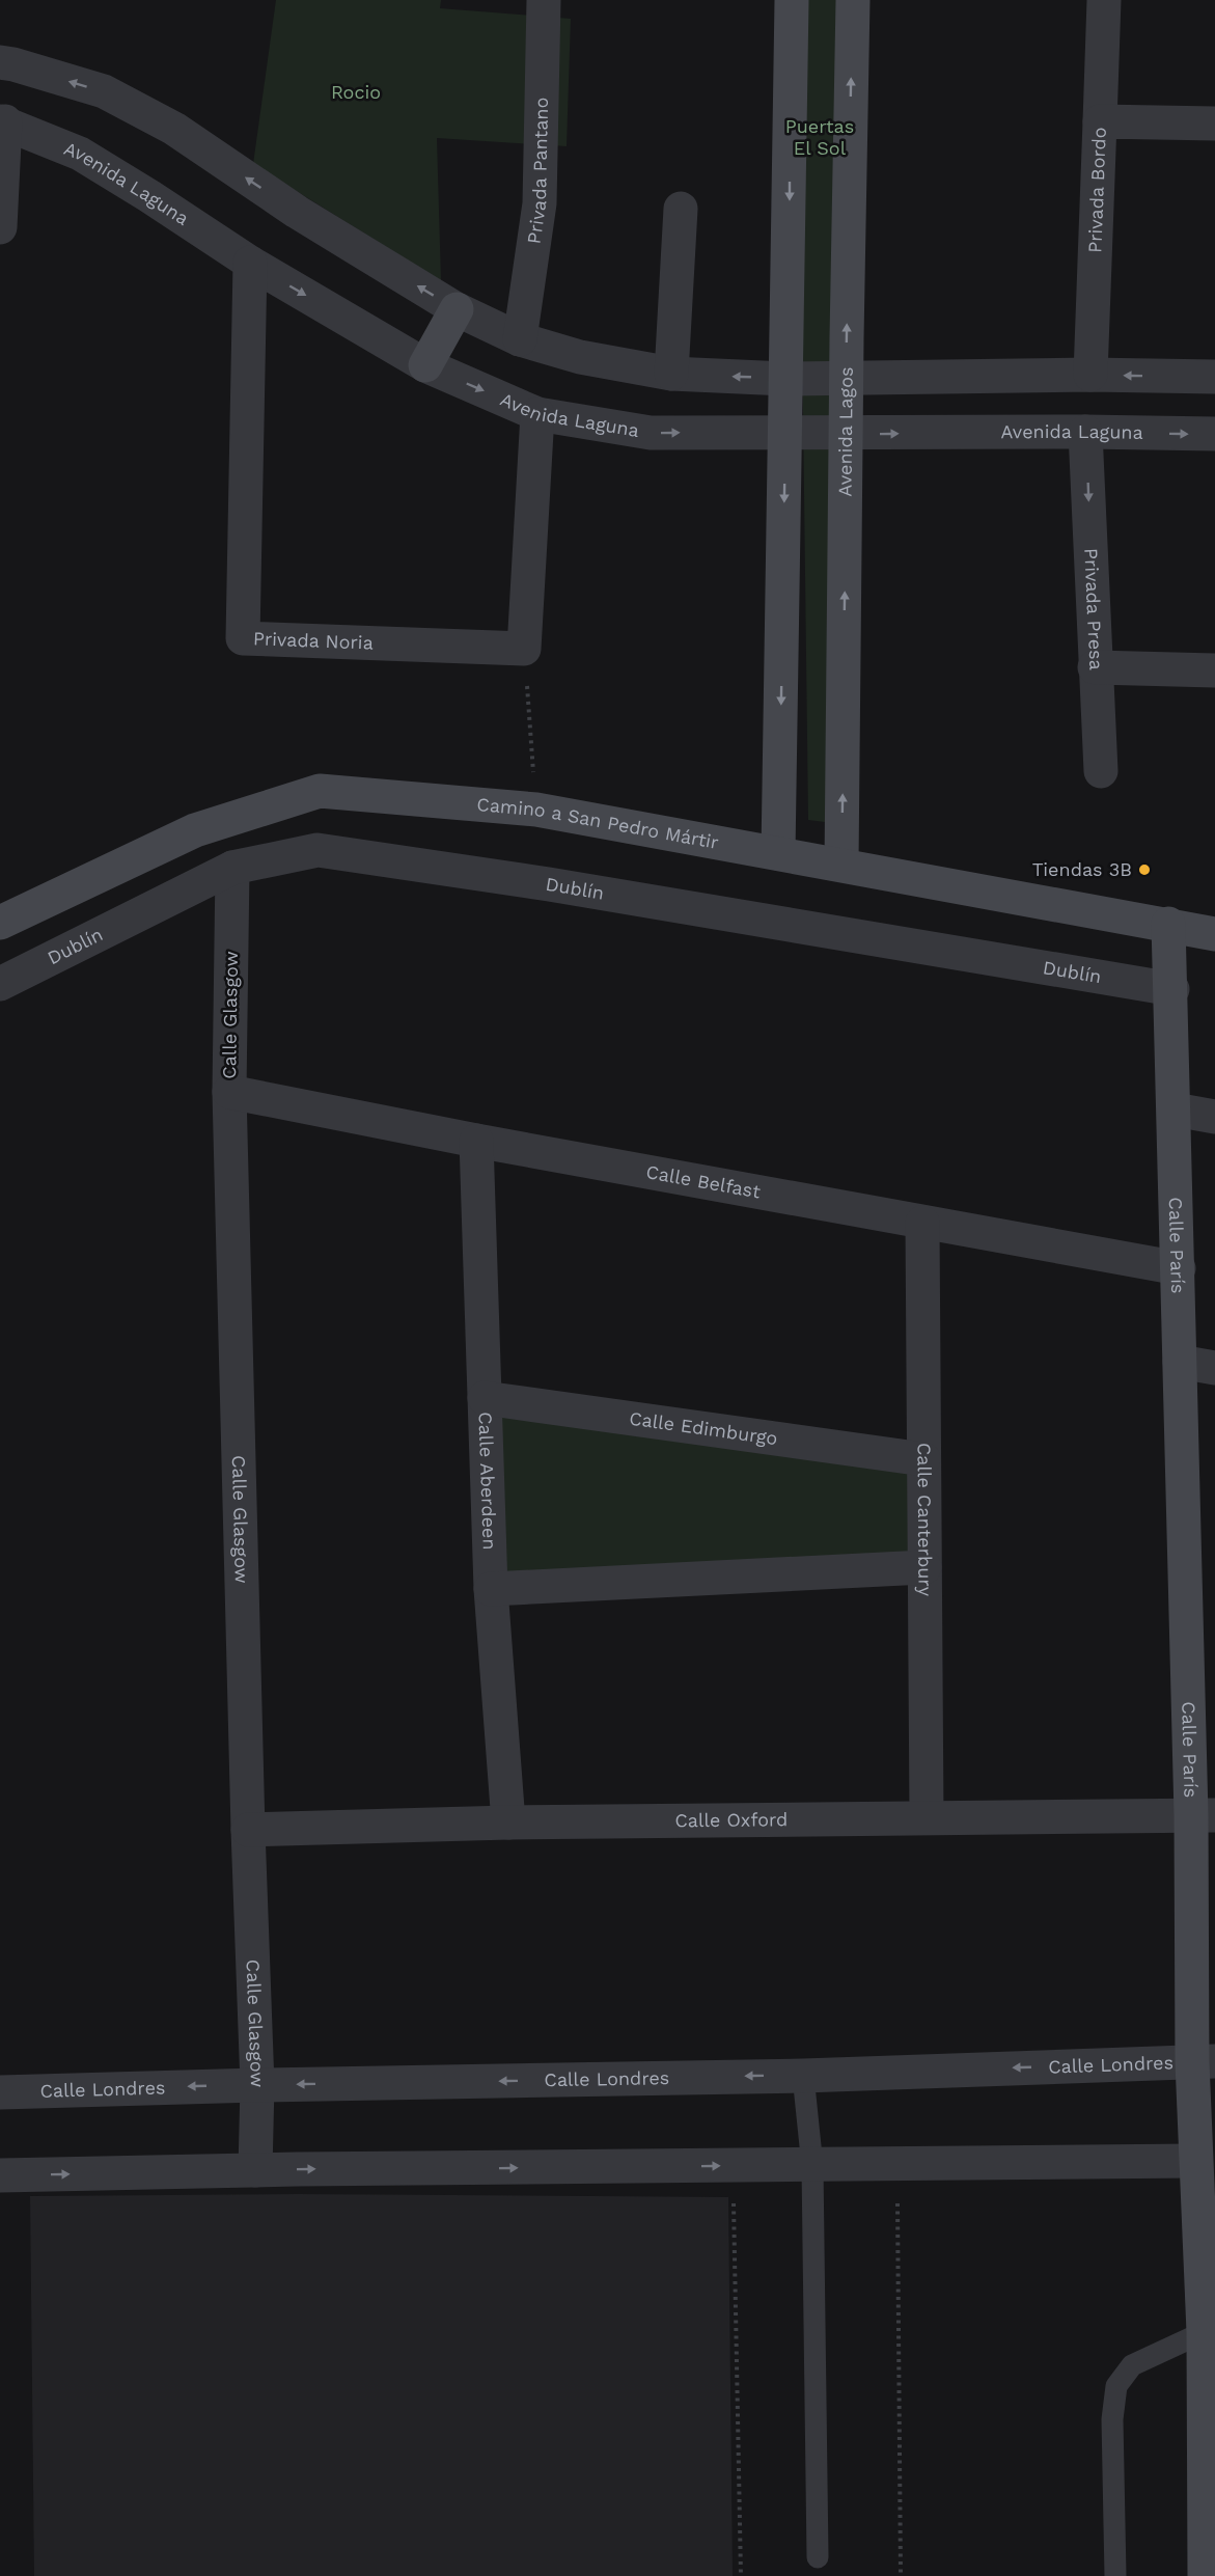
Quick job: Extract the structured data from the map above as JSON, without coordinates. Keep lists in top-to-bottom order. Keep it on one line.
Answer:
{"streets":{"street":["Privada Pantano","Avenida Laguna","Privada Bordo","Avenida Lagos","Privada Presa","Privada Noria","Camino a San Pedro Mártir","Dublín","Calle Glasgow","Calle Belfast","Calle París","Calle Edimburgo","Calle Aberdeen","Calle Canterbury","Calle Oxford","Calle Londres"]},"crossings":[["Avenida Laguna","Avenida Lagos"],["Avenida Laguna","Privada Presa"],["Avenida Laguna","Privada Noria"],["Avenida Lagos","Camino a San Pedro Mártir"],["Camino a San Pedro Mártir","Calle París"],["Dublín","Calle Glasgow"],["Dublín","Calle París"],["Calle Glasgow","Calle Belfast"],["Calle Glasgow","Calle Oxford"],["Calle Glasgow","Calle Londres"],["Calle Belfast","Calle París"],["Calle Belfast","Calle Aberdeen"],["Calle Belfast","Calle Canterbury"],["Calle París","Calle Oxford"],["Calle París","Calle Londres"],["Calle Edimburgo","Calle Aberdeen"],["Calle Edimburgo","Calle Canterbury"],["Calle Aberdeen","Calle Oxford"],["Calle Canterbury","Calle Oxford"]],"parks":["Rocio","Puertas El Sol"],"places":["Tiendas 3B"]}
